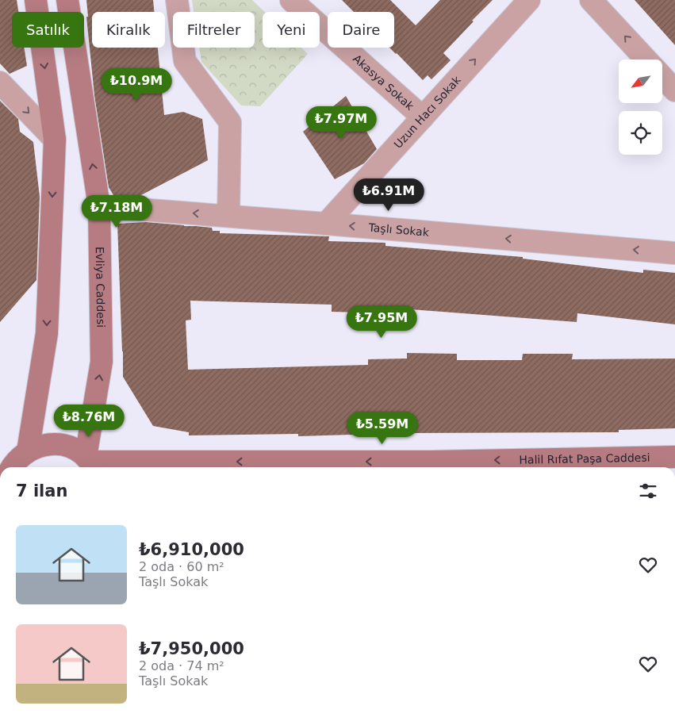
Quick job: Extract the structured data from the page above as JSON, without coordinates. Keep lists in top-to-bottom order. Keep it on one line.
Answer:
{"streets":{"main road":["Evliya Caddesi","Halil Rıfat Paşa Caddesi"],"street":["Akasya Sokak","Uzun Hacı Sokak","Taşlı Sokak"]},"crossings":[["Akasya Sokak","Uzun Hacı Sokak"],["Uzun Hacı Sokak","Taşlı Sokak"],["Taşlı Sokak","Evliya Caddesi"],["Evliya Caddesi","Halil Rıfat Paşa Caddesi"]],"one_way":["Uzun Hacı Sokak","Taşlı Sokak","Halil Rıfat Paşa Caddesi"],"north":"bottom left","page":{"chip":["Satılık","Kiralık","Filtreler","Yeni","Daire"],"price":["₺10.9M","₺7.97M","₺6.91M","₺7.18M","₺7.95M","₺8.76M","₺5.59M"],"heading":"7 ilan","list":[{"name":"₺6,910,000","note":"2 oda · 60 m² · Taşlı Sokak"},{"name":"₺7,950,000","note":"2 oda · 74 m² · Taşlı Sokak"}]}}
